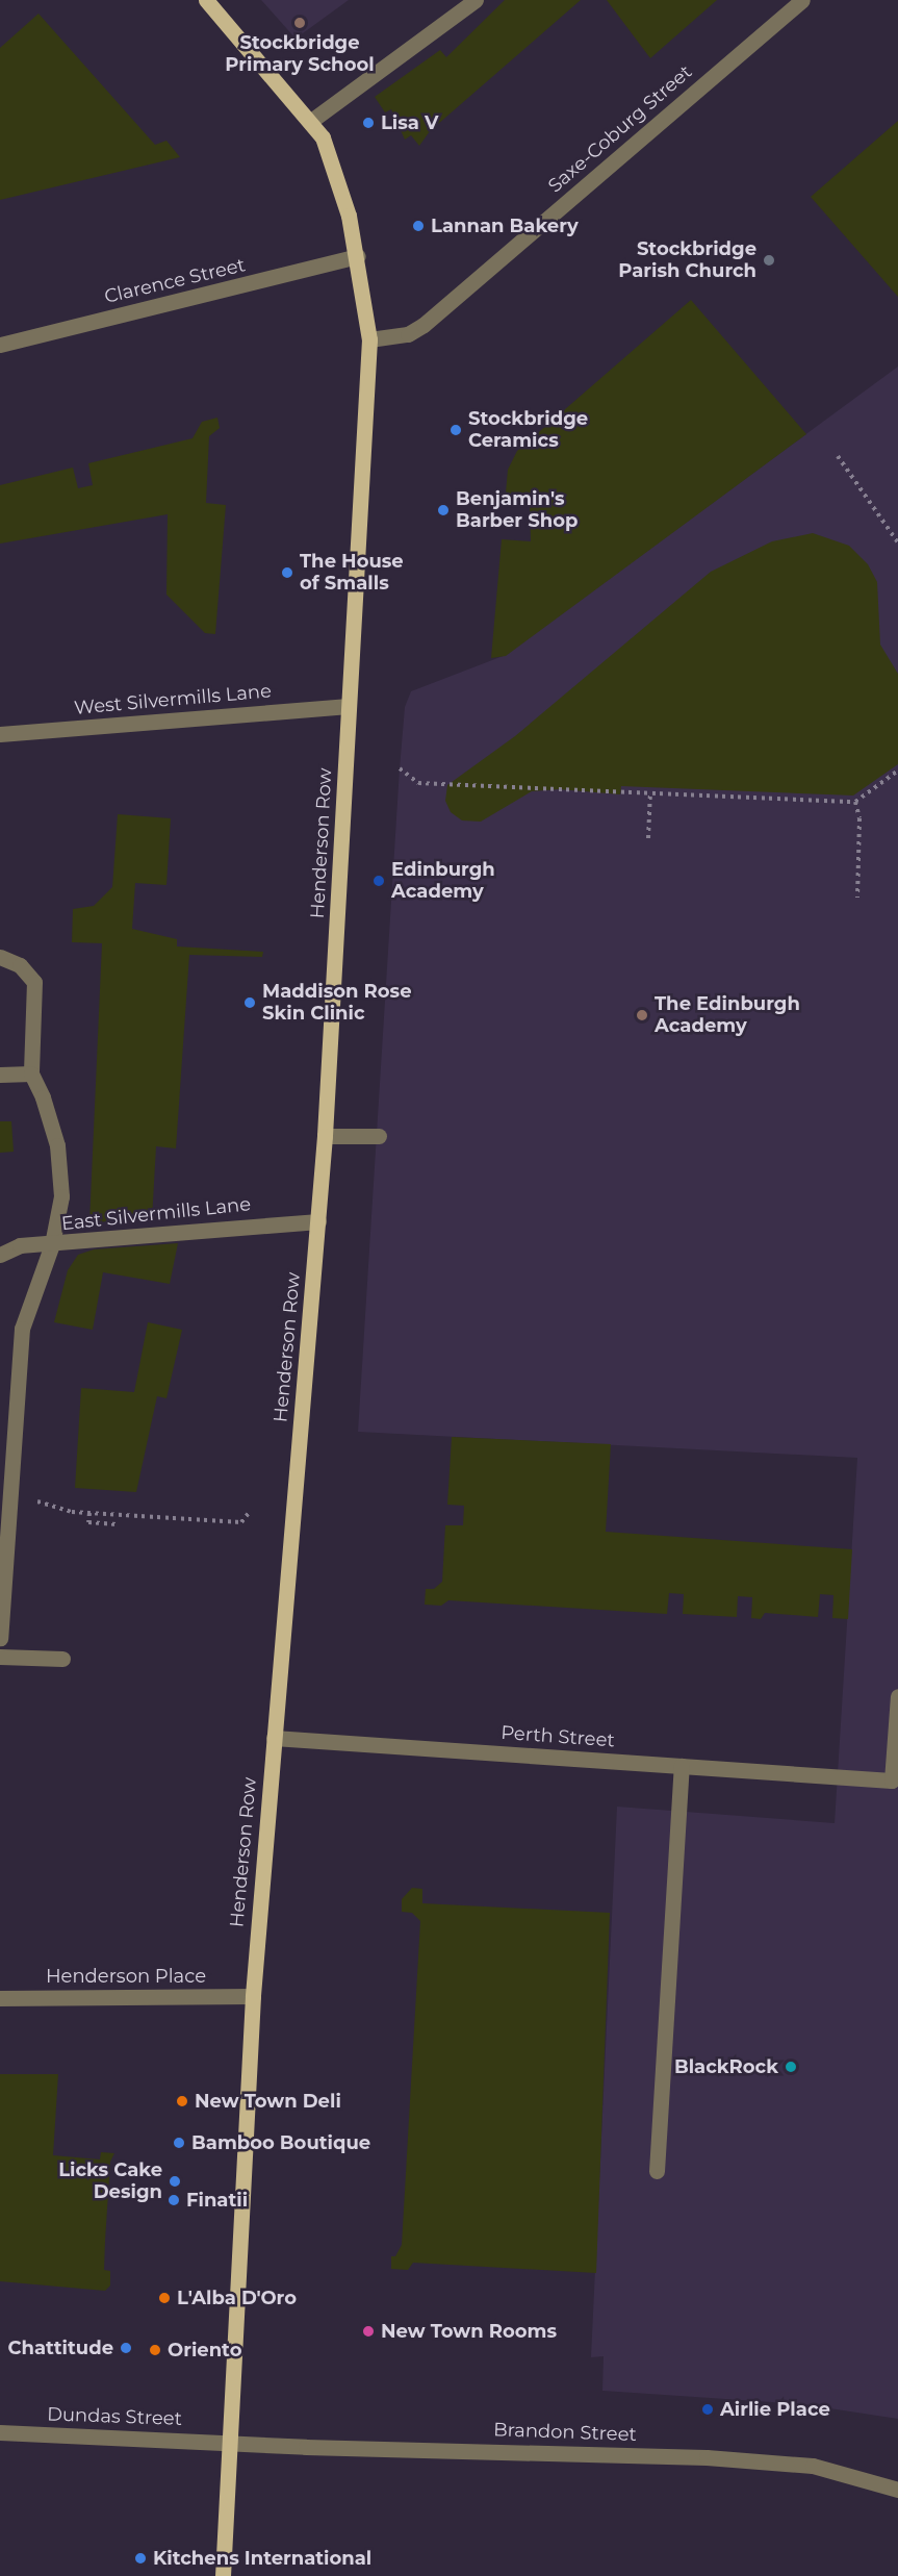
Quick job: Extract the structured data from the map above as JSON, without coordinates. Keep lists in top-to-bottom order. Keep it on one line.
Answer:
{"streets":{"main road":["Henderson Row"],"street":["Saxe-Coburg Street","Clarence Street","West Silvermills Lane","East Silvermills Lane","Perth Street","Henderson Place","Dundas Street","Brandon Street"]},"crossings":[["Saxe-Coburg Street","Henderson Row"],["Clarence Street","Henderson Row"],["West Silvermills Lane","Henderson Row"],["Henderson Row","East Silvermills Lane"],["Henderson Row","Perth Street"],["Henderson Row","Henderson Place"],["Henderson Row","Dundas Street"],["Henderson Row","Brandon Street"],["Dundas Street","Brandon Street"]],"places":["Stockbridge Primary School","Lisa V","Lannan Bakery","Stockbridge Parish Church","Stockbridge Ceramics","Benjamin's Barber Shop","The House of Smalls","Edinburgh Academy","Maddison Rose Skin Clinic","The Edinburgh Academy","BlackRock","New Town Deli","Bamboo Boutique","Licks Cake Design","Finatii","L'Alba D'Oro","New Town Rooms","Chattitude","Oriento","Airlie Place","Kitchens International"]}
